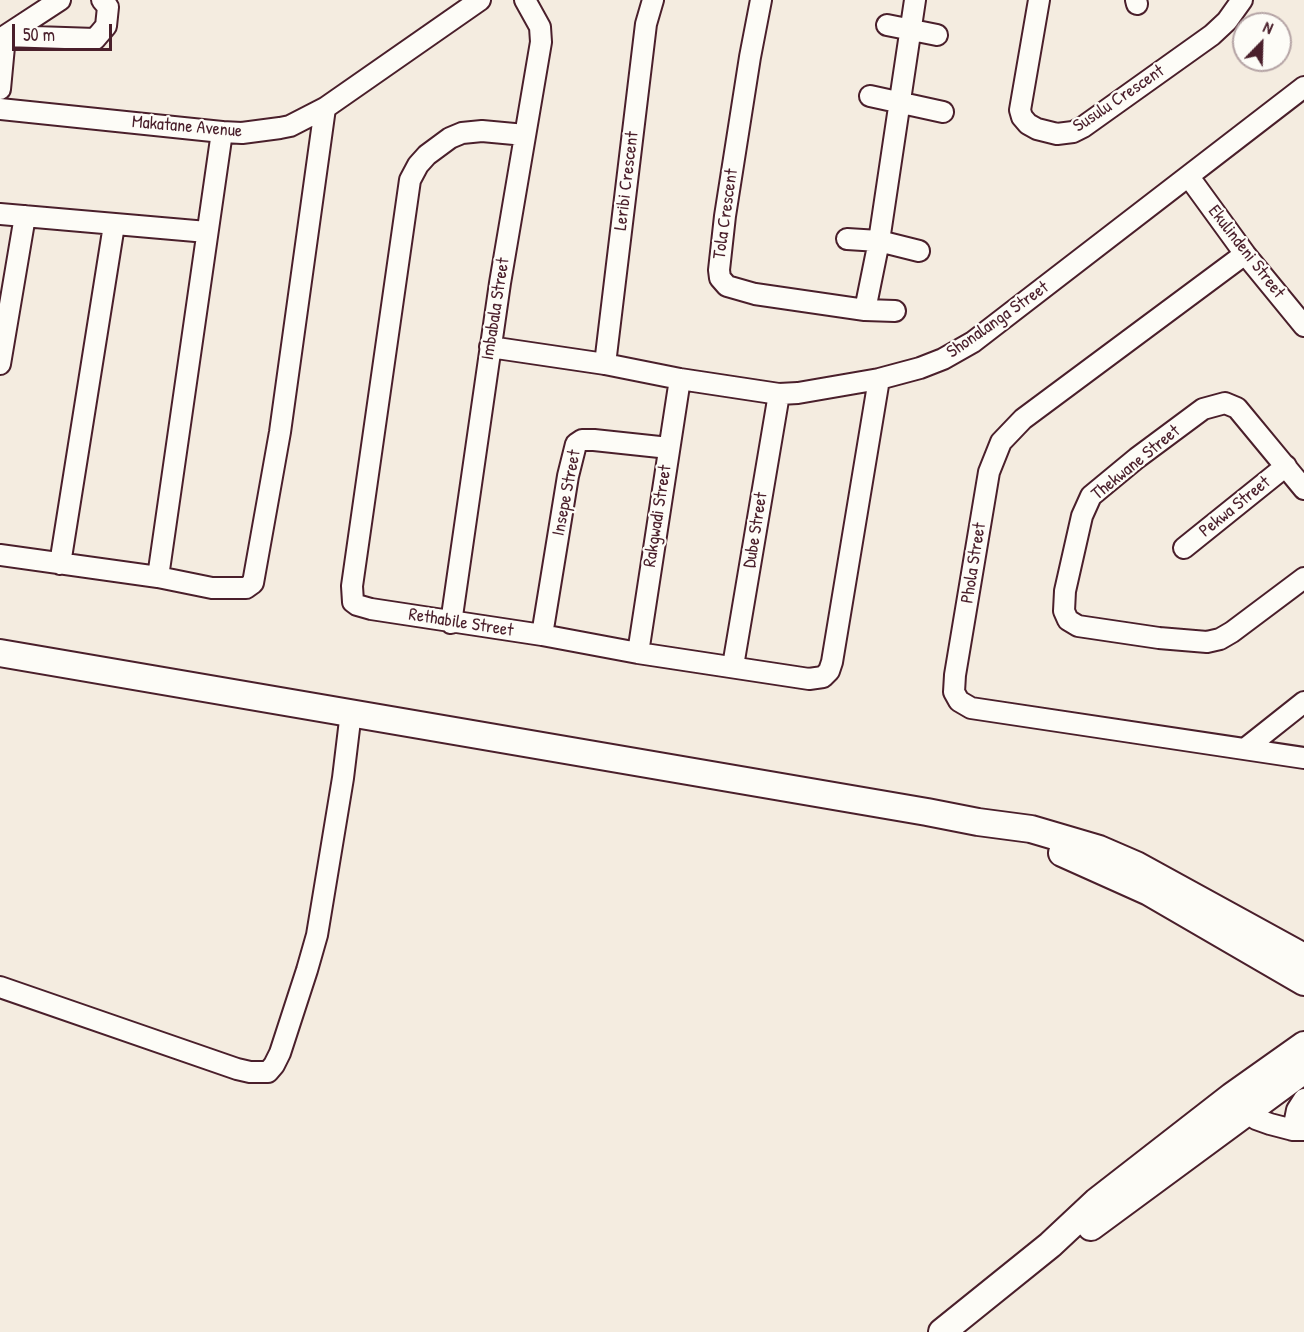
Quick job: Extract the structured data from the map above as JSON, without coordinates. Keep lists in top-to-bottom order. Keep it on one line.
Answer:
{"streets":{"street":["Susulu Crescent","Makatane Avenue","Leribi Crescent","Tola Crescent","Ekulindeni Street","Imbabala Street","Shonalanga Street","Thekwane Street","Insepe Street","Pekwa Street","Rakgwadi Street","Dube Street","Phola Street","Rethabile Street"]},"crossings":[["Leribi Crescent","Shonalanga Street"],["Ekulindeni Street","Shonalanga Street"],["Ekulindeni Street","Phola Street"],["Imbabala Street","Shonalanga Street"],["Imbabala Street","Rethabile Street"],["Shonalanga Street","Rakgwadi Street"],["Shonalanga Street","Dube Street"],["Shonalanga Street","Rethabile Street"],["Thekwane Street","Pekwa Street"],["Insepe Street","Rakgwadi Street"],["Insepe Street","Rethabile Street"],["Rakgwadi Street","Rethabile Street"],["Dube Street","Rethabile Street"]],"scale_bar":"50 m","north":"top right"}
